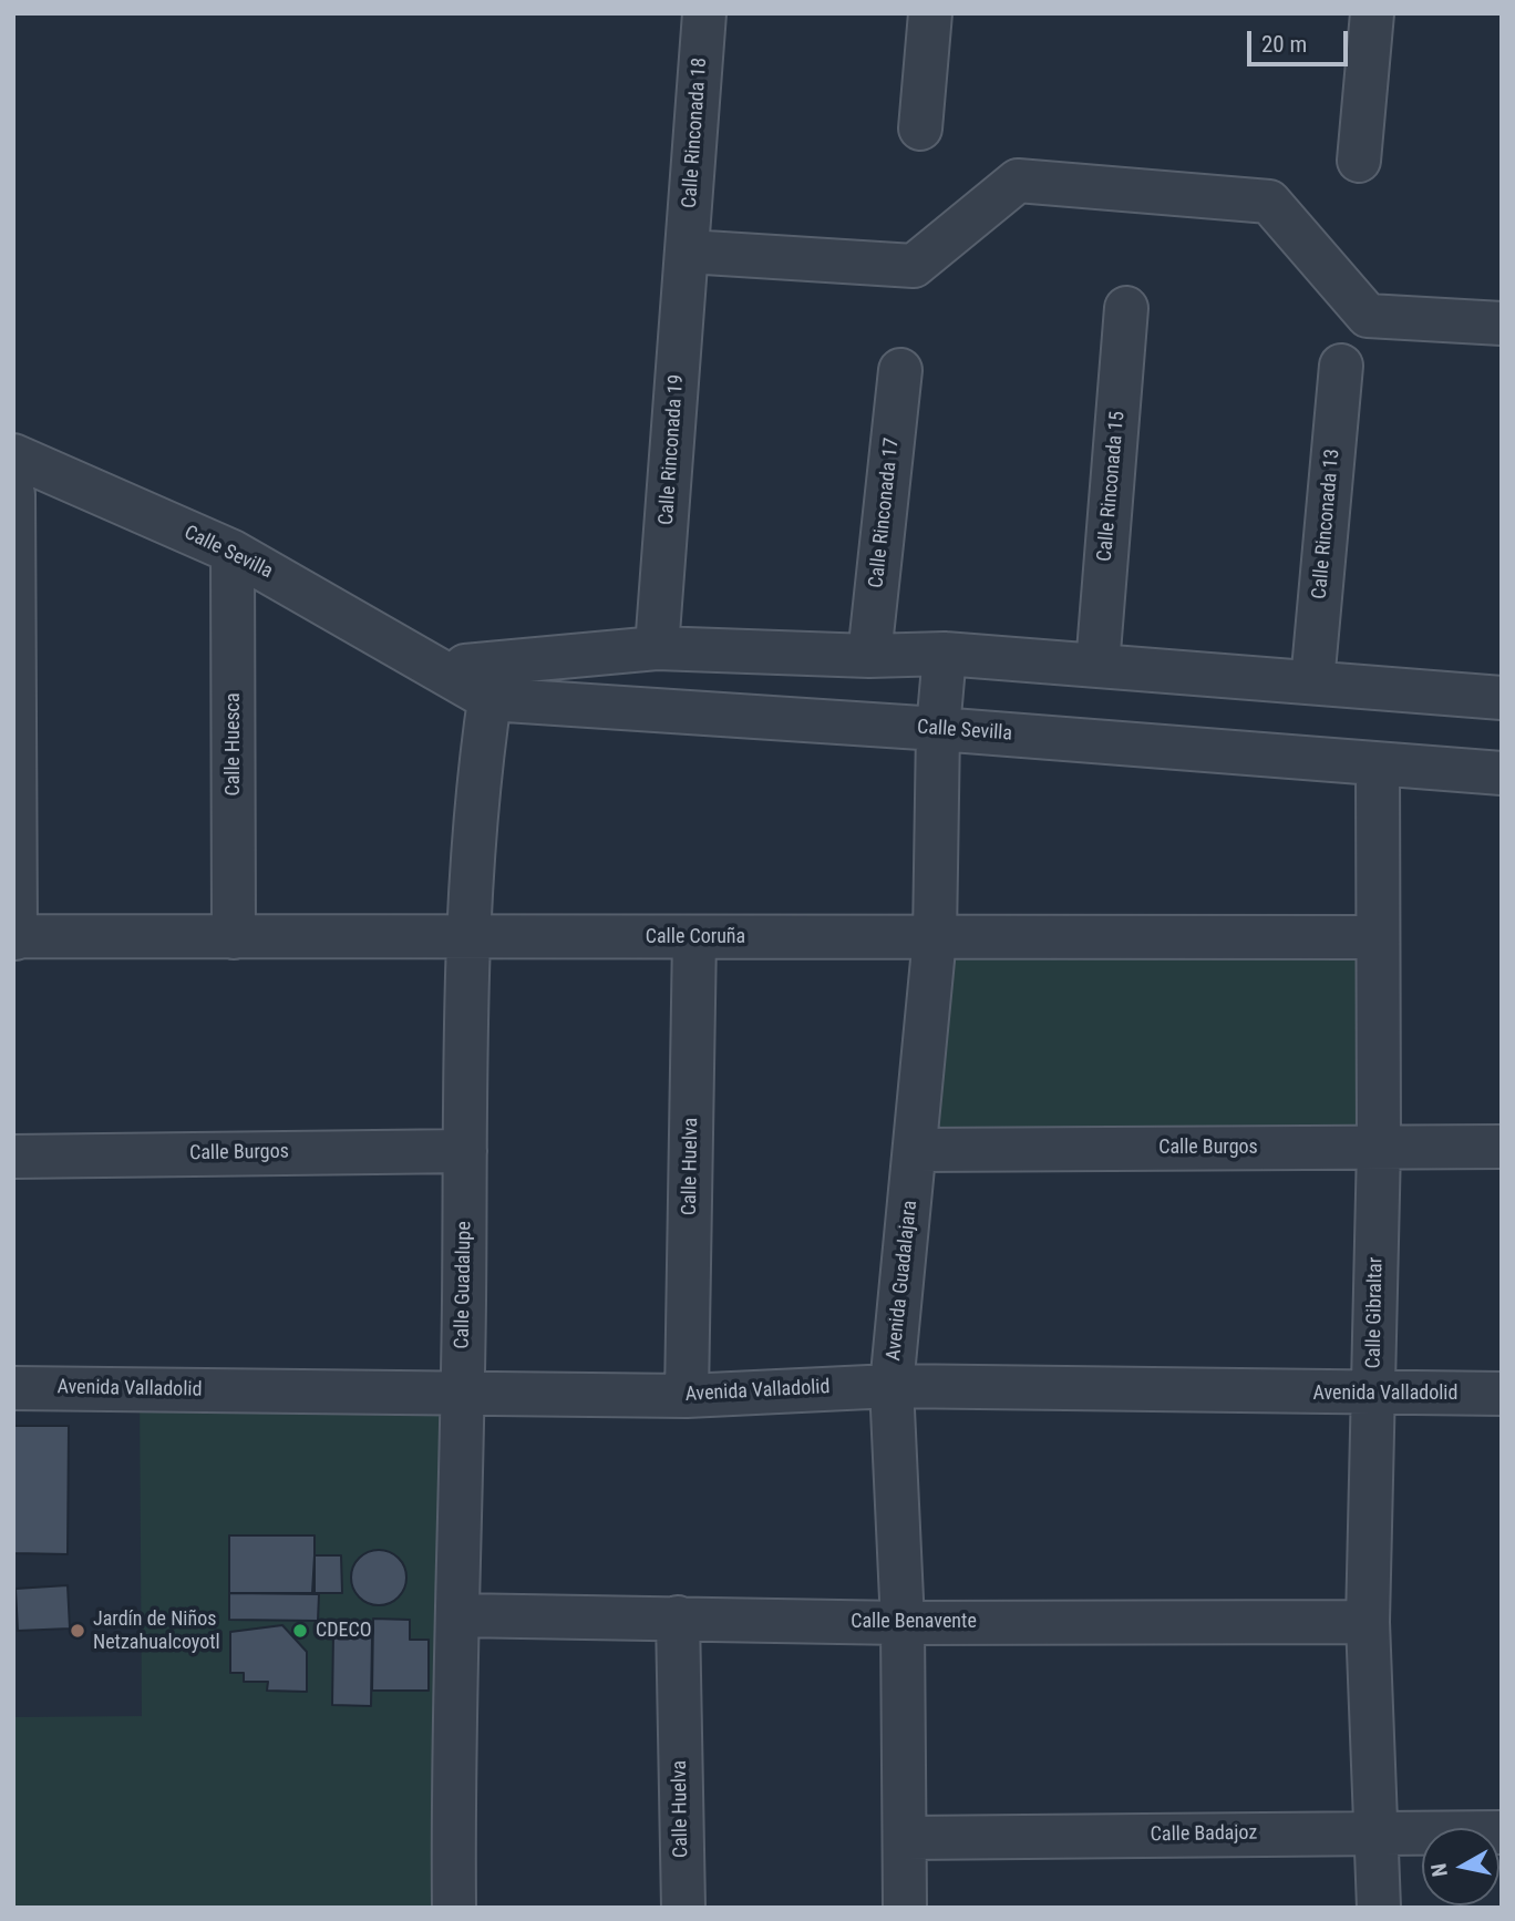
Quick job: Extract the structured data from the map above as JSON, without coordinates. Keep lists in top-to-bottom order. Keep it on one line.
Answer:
{"streets":{"street":["Calle Rinconada 18","Calle Rinconada 19","Calle Rinconada 15","Calle Rinconada 17","Calle Rinconada 13","Calle Sevilla","Calle Huesca","Calle Coruña","Calle Burgos","Calle Huelva","Avenida Guadalajara","Calle Guadalupe","Calle Gibraltar","Avenida Valladolid","Calle Benavente","Calle Badajoz"]},"crossings":[["Calle Rinconada 18","Calle Rinconada 19"],["Calle Sevilla","Calle Huesca"],["Calle Sevilla","Avenida Guadalajara"],["Calle Sevilla","Calle Guadalupe"],["Calle Sevilla","Calle Gibraltar"],["Calle Huesca","Calle Coruña"],["Calle Coruña","Calle Huelva"],["Calle Coruña","Avenida Guadalajara"],["Calle Coruña","Calle Guadalupe"],["Calle Coruña","Calle Gibraltar"],["Calle Burgos","Avenida Guadalajara"],["Calle Burgos","Calle Guadalupe"],["Calle Burgos","Calle Gibraltar"],["Calle Huelva","Avenida Valladolid"],["Calle Huelva","Calle Benavente"],["Avenida Guadalajara","Avenida Valladolid"],["Avenida Guadalajara","Calle Benavente"],["Avenida Guadalajara","Calle Badajoz"],["Calle Guadalupe","Avenida Valladolid"],["Calle Guadalupe","Calle Benavente"],["Calle Gibraltar","Avenida Valladolid"],["Calle Gibraltar","Calle Benavente"],["Calle Gibraltar","Calle Badajoz"]],"places":["Jardín de Niños Netzahualcoyotl","CDECO"],"scale_bar":"20 m","north":"left"}
